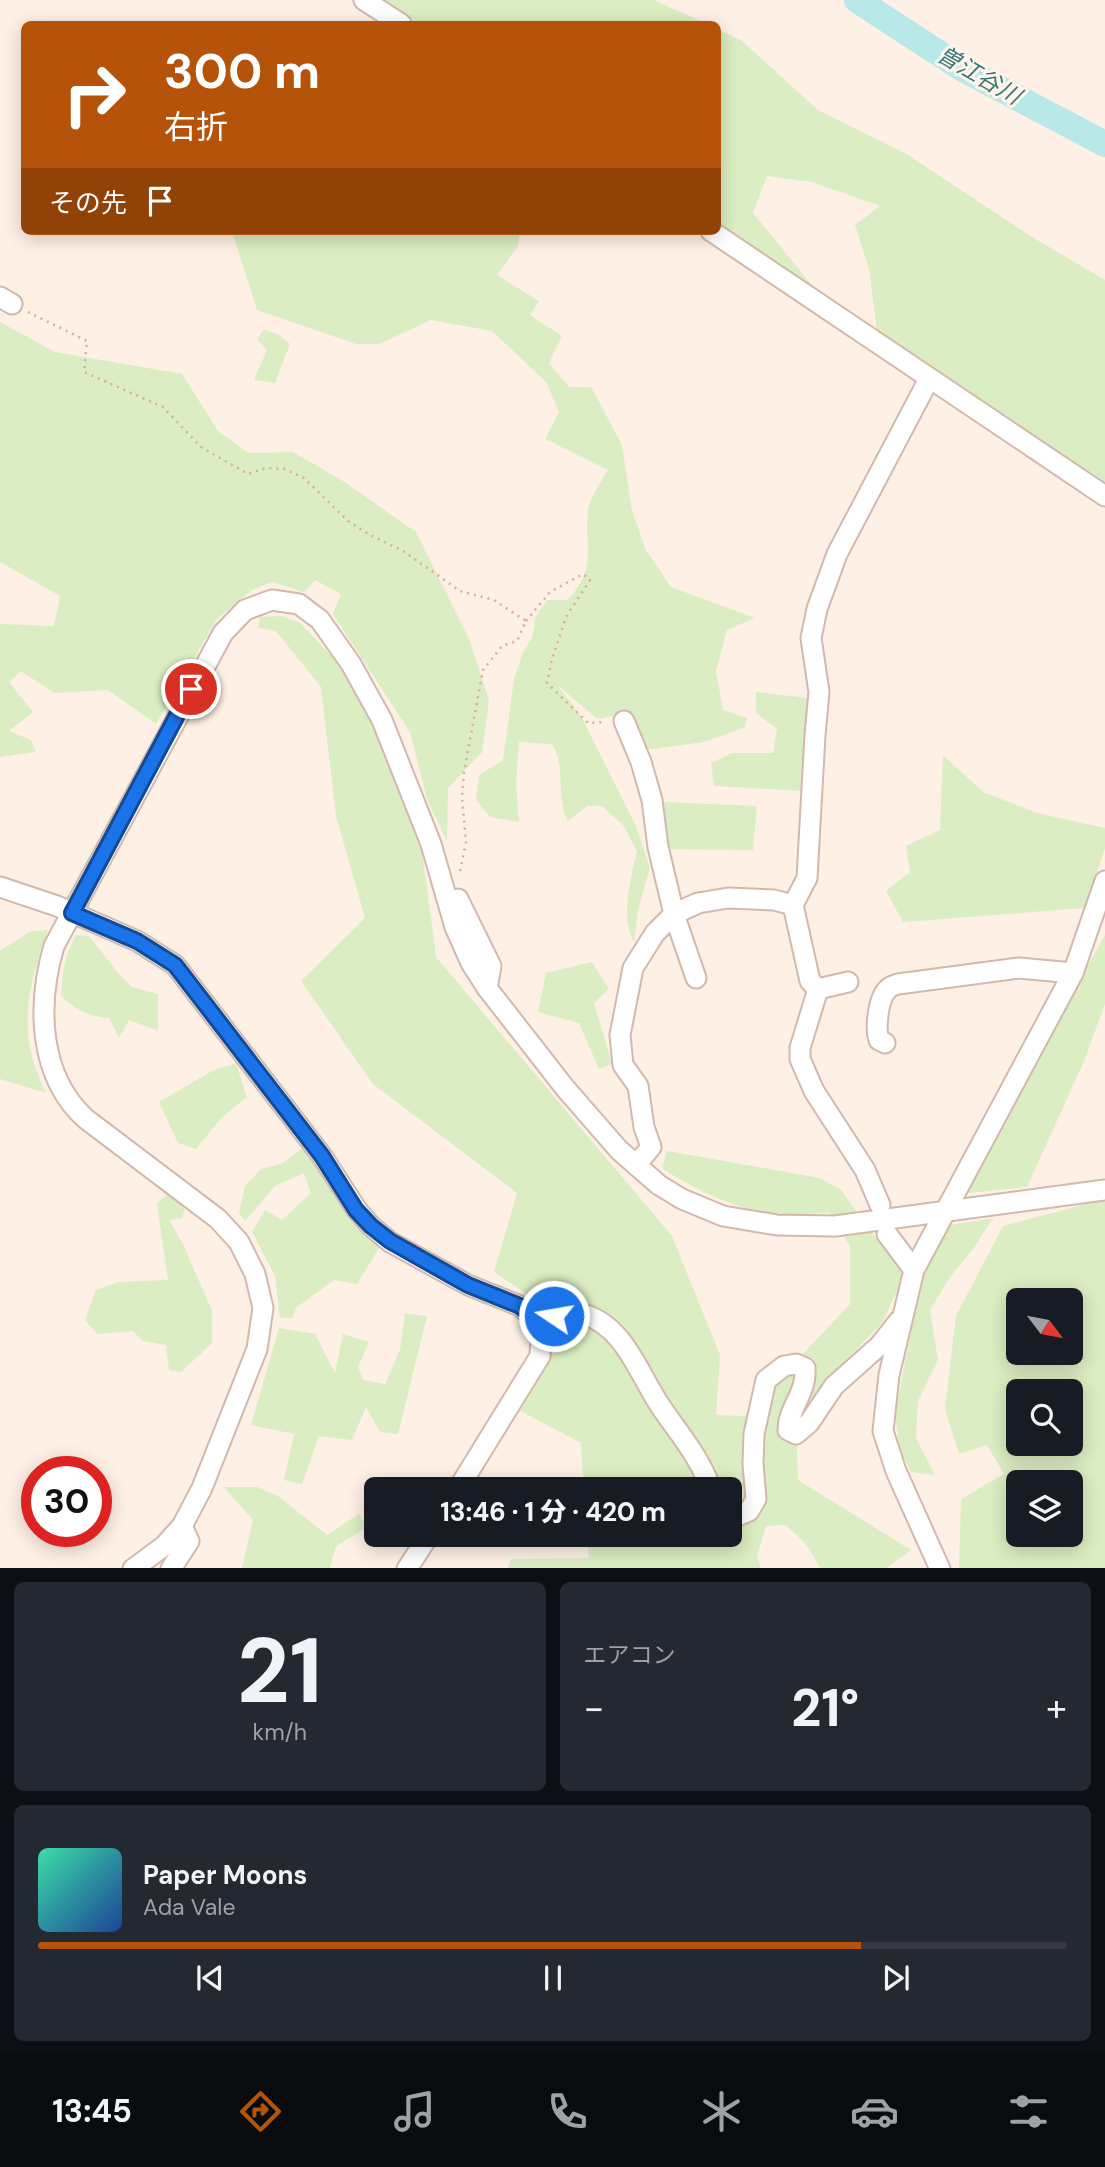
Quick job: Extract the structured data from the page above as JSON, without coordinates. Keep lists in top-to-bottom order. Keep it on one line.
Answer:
{"water":["曽江谷川"],"north":"bottom right","page":{"turn":["300 m","右折"],"then":"その先","limit":"30","trip":"13:46 · 1 分 · 420 m","tile":[["21","km/h"],"エアコン"],"heat":["−","21°","+"],"song":["Paper Moons","Ada Vale"],"tabs":"13:45"}}
